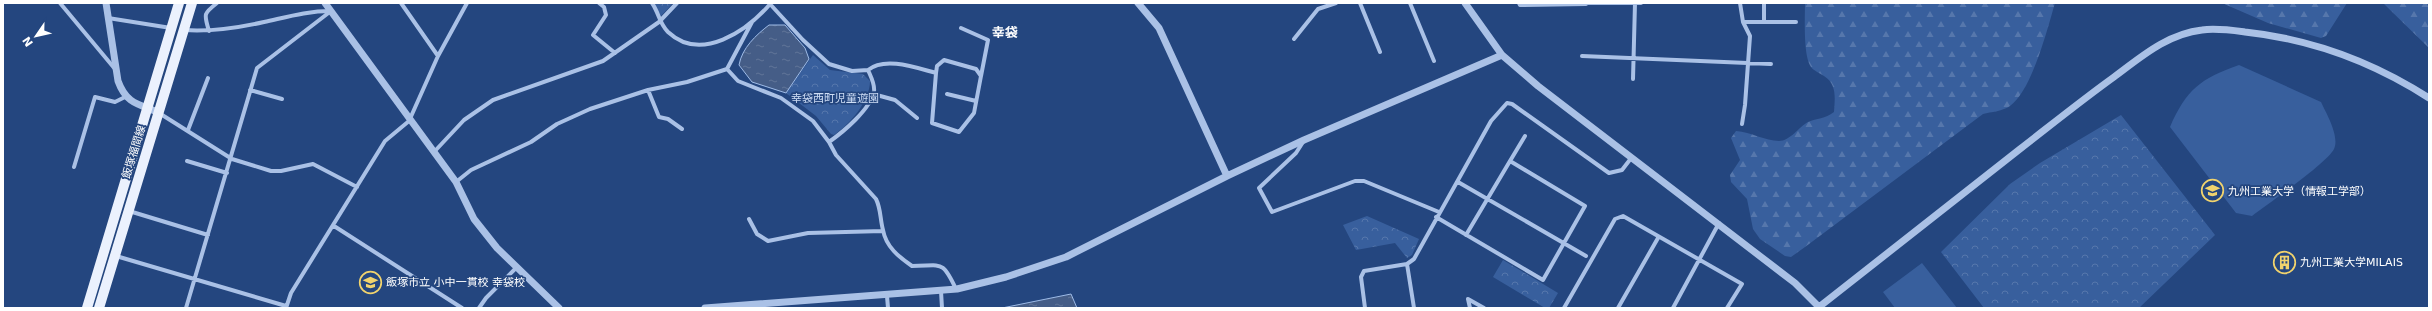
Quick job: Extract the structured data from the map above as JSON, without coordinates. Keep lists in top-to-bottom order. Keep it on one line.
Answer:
{"streets":{"main road":["飯塚福間線"]},"districts":["幸袋"],"parks":["幸袋西町児童遊園"],"places":{"school or university":["九州工業大学（情報工学部）","飯塚市立 小中一貫校 幸袋校"],"building":["九州工業大学MILAIS"]},"north":"bottom left"}
